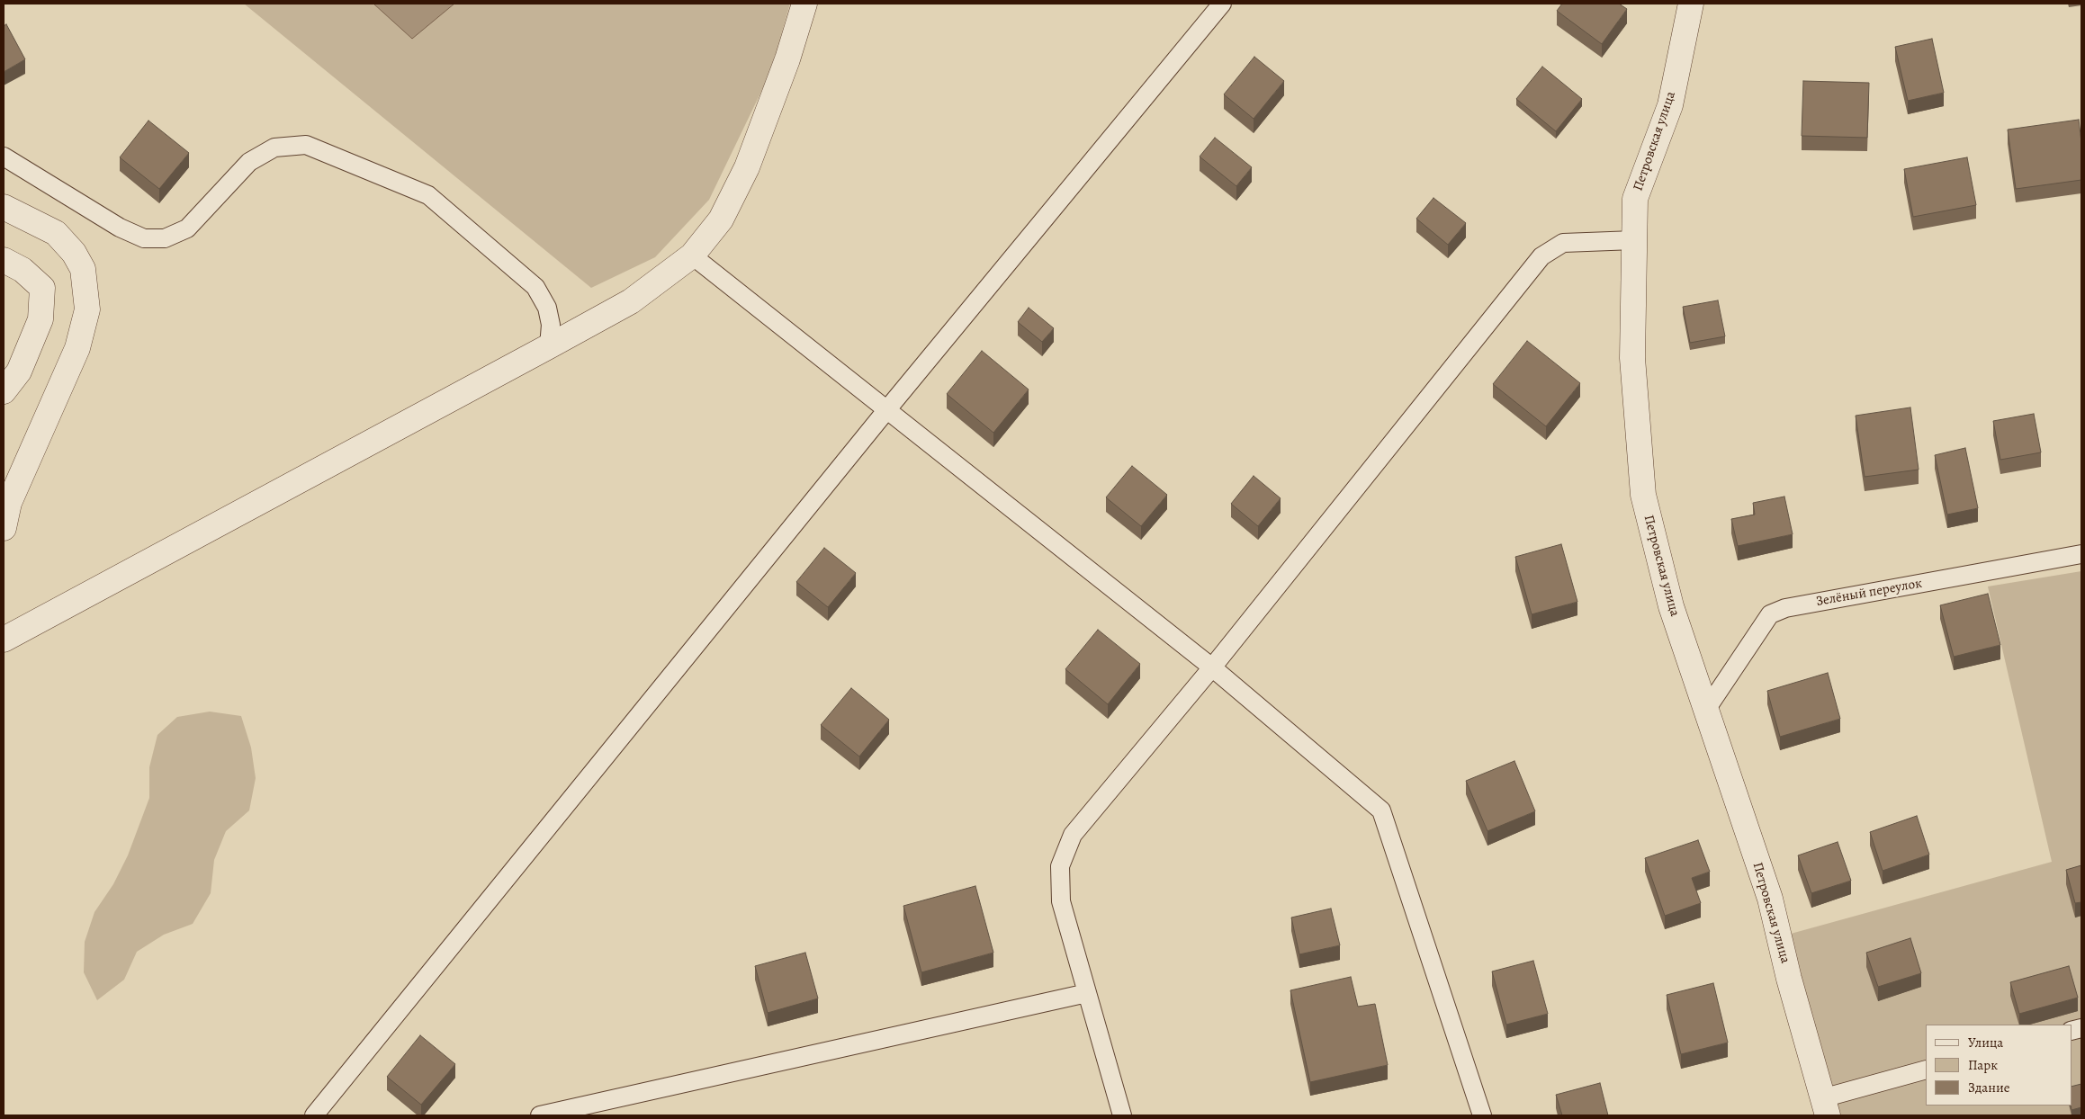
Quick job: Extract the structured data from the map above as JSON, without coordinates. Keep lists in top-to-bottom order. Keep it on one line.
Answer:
{"streets":{"street":["Петровская улица"],"lane":["Зелёный переулок"]},"crossings":[["Петровская улица","Зелёный переулок"]],"legend":["Улица","Парк","Здание"]}
